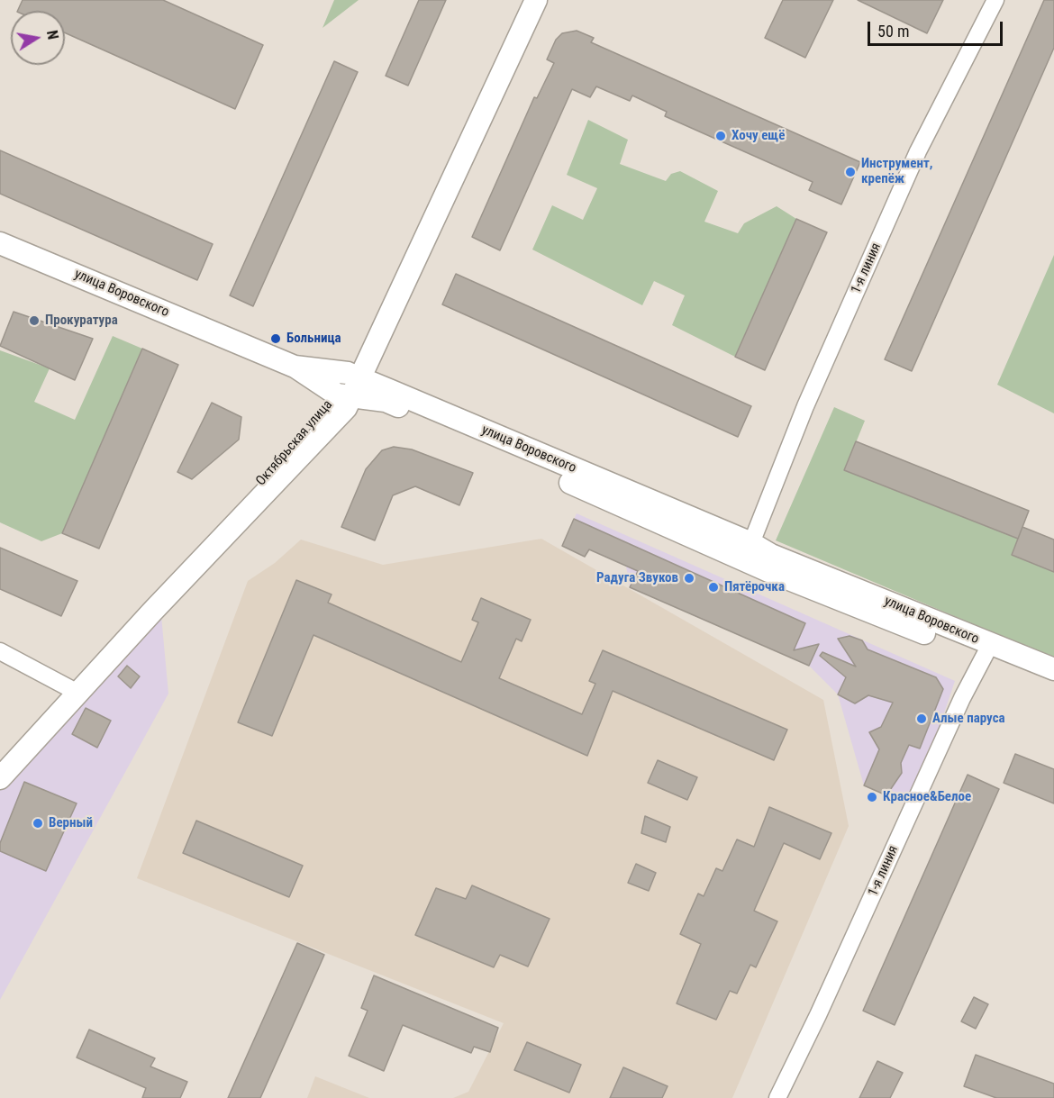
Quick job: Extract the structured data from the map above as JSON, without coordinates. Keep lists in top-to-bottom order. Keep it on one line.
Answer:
{"streets":{"street":["1-я линия","улица Воровского","Октябрьская улица"]},"crossings":[["1-я линия","улица Воровского"],["улица Воровского","Октябрьская улица"]],"places":["Хочу ещё","Инструмент, крепёж","Прокуратура","Больница","Радуга Звуков","Пятёрочка","Алые паруса","Красное&Белое","Верный"],"scale_bar":"50 m","north":"right"}
